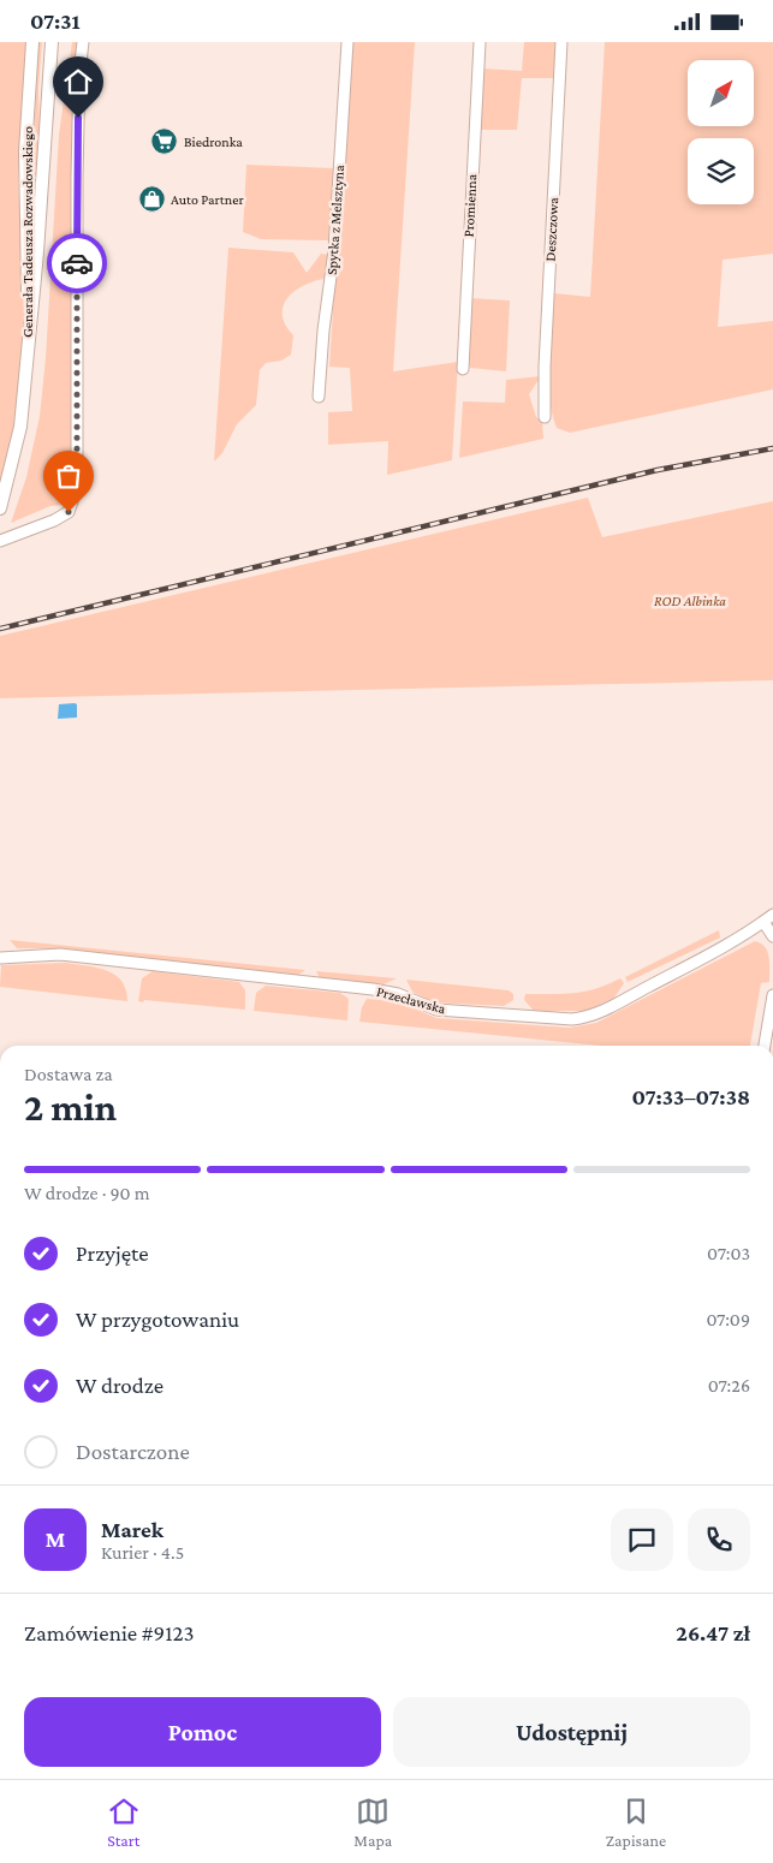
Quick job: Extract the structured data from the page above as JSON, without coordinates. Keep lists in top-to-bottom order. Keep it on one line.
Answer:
{"streets":{"street":["Promienna","Spytka z Melsztyna","Deszczowa","Generała Tadeusza Rozwadowskiego","Przecławska"]},"parks":["ROD Albinka"],"places":{"supermarket":["Biedronka"],"shop":["Auto Partner"]},"north":"top right","page":{"status":"07:31","heading":["2 min","Dostawa za","07:33–07:38"],"panel":["Marek","Kurier · 4.5","Zamówienie #9123","26.47 zł"],"bar":"W drodze · 90 m","list":[["Przyjęte","07:03"],["W przygotowaniu","07:09"],["W drodze","07:26"],"Dostarczone"],"round":"M","buttons":["Pomoc","Udostępnij"],"tabs":["Start","Mapa","Zapisane"]}}
